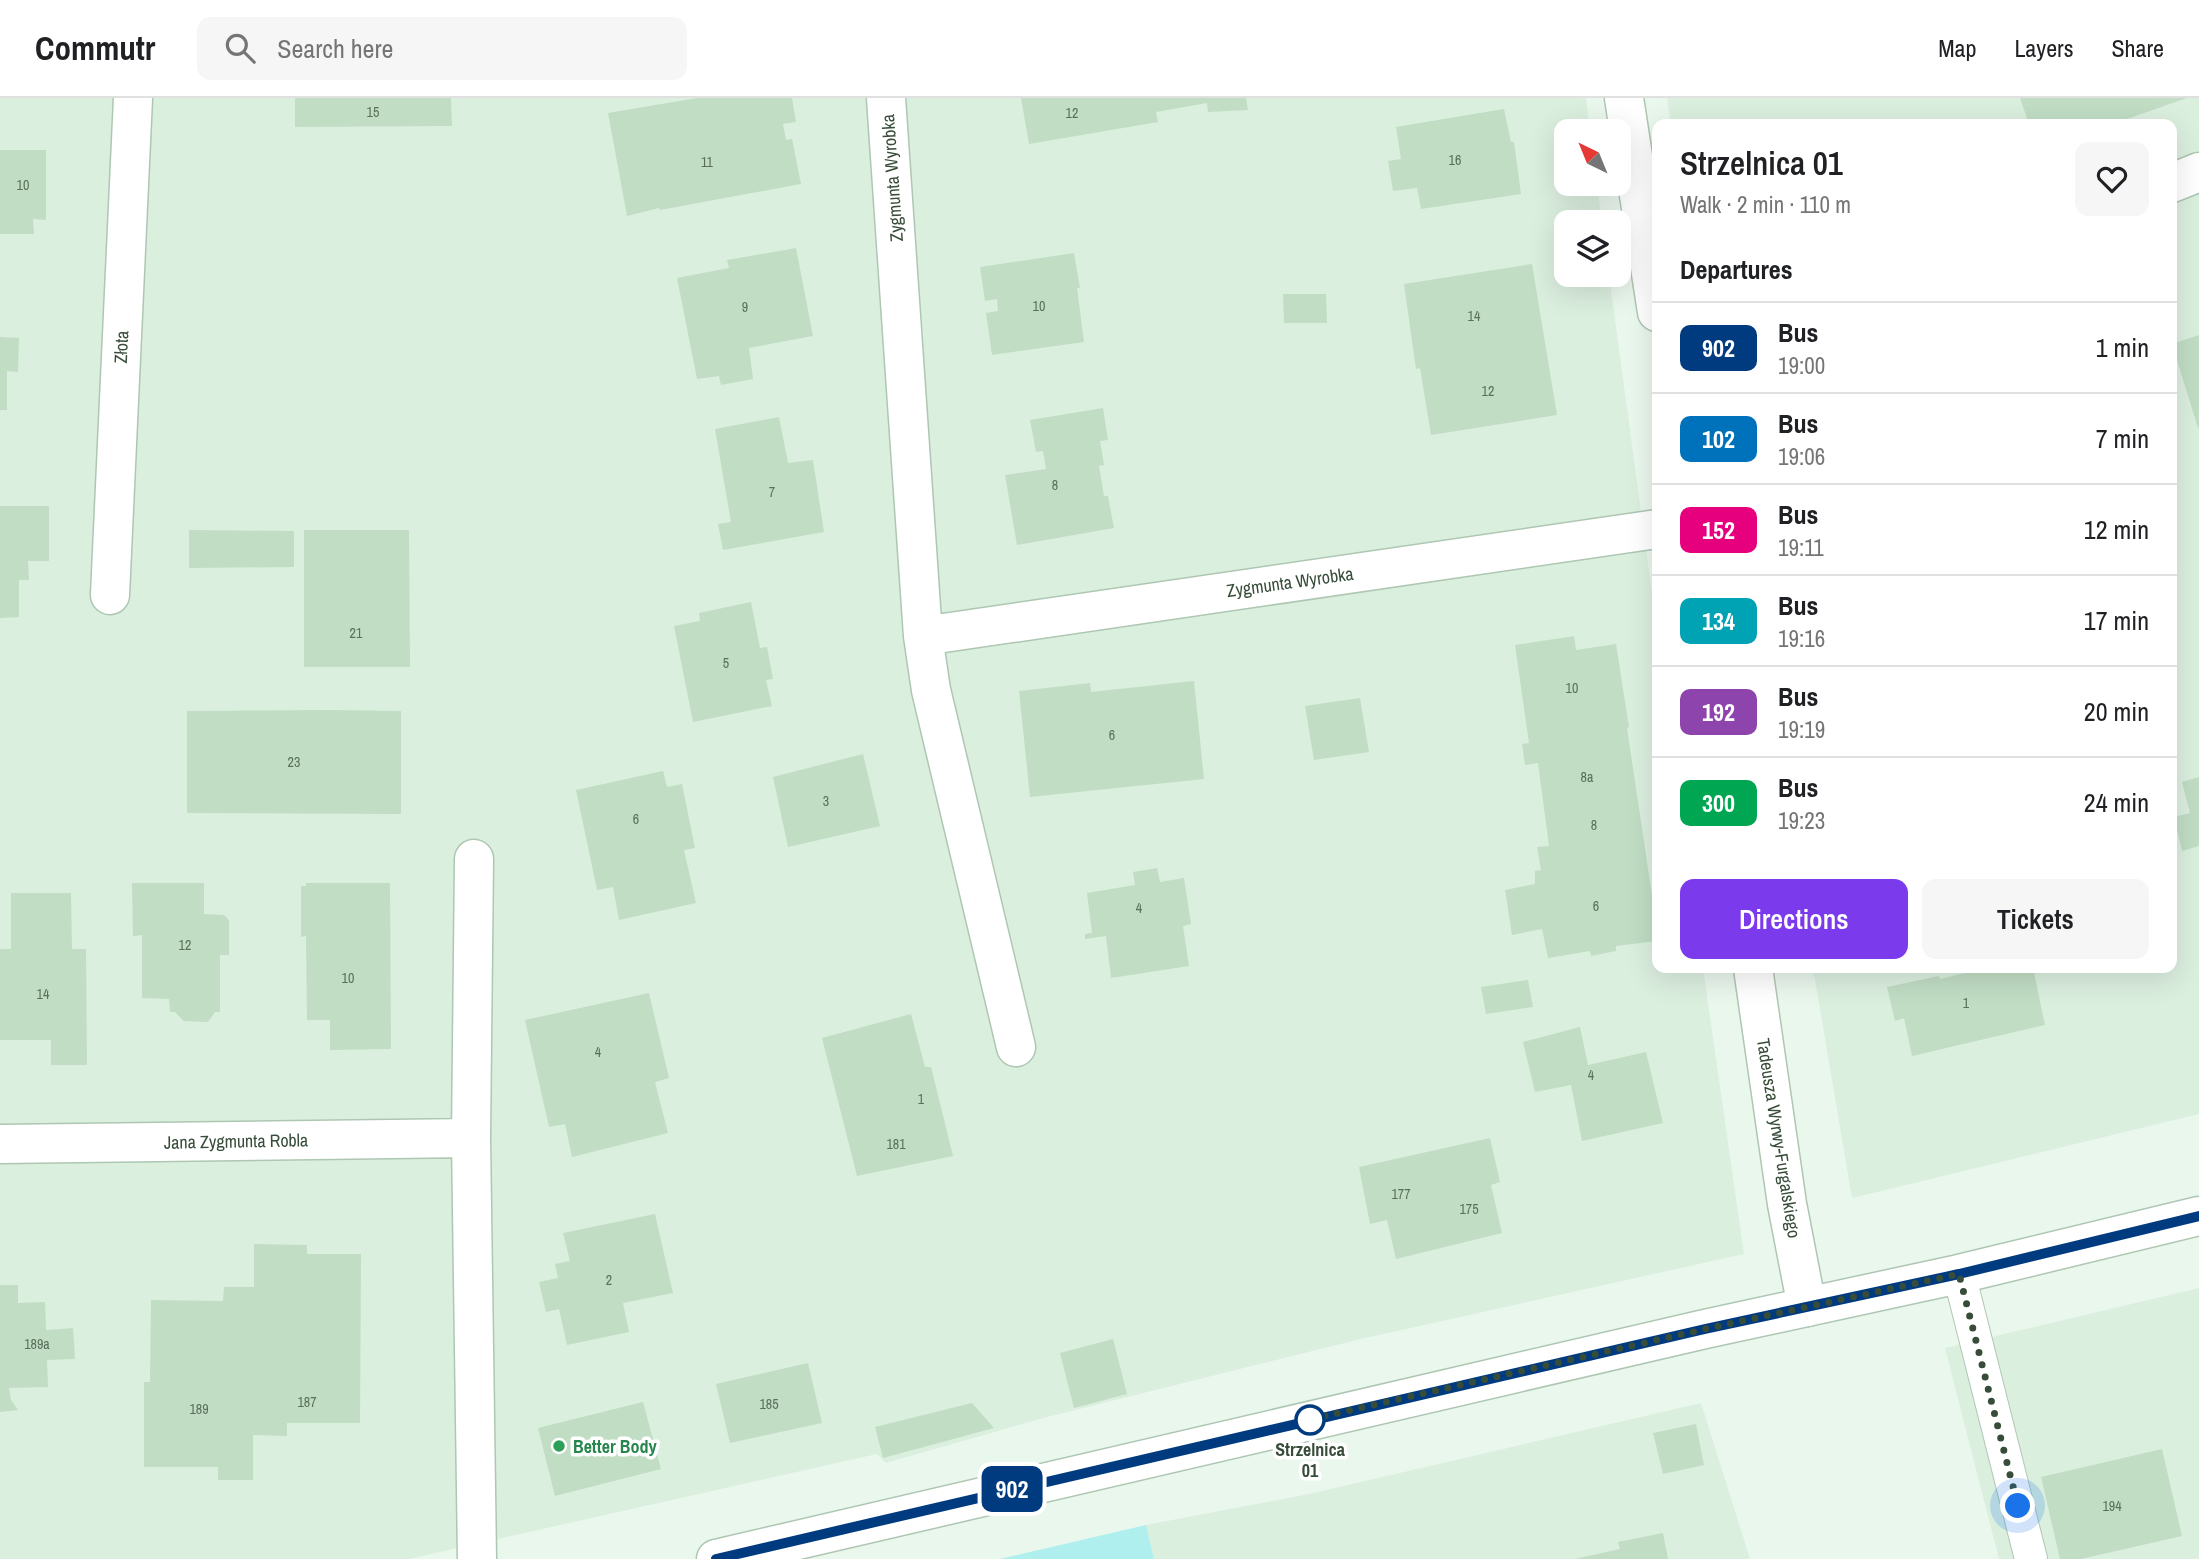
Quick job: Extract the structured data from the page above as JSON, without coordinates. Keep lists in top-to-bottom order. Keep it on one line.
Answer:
{"streets":{"street":["Zygmunta Wyrobka","Złota","Tadeusza Wyrwy-Furgalskiego","Jana Zygmunta Robla"]},"places":["Strzelnica 01","Better Body"],"lines":["bus line 902"],"house_numbers":["15","12","16","11","10","10","9","14","12","8","7","21","5","10","6","23","8a","3","6","8","6","4","12","10","14","1","4","4","1","181","177","175","2","189a","187","185","189","194"],"north":"top left","page":{"header":"Commutr","search":"Search here","nav":["Map","Layers","Share"],"on_map":"902","heading":[["Strzelnica 01","Walk · 2 min · 110 m"],"Departures"],"list":[{"mark":"902","name":"Bus","note":"19:00","value":"1 min"},{"mark":"102","name":"Bus","note":"19:06","value":"7 min"},{"mark":"152","name":"Bus","note":"19:11","value":"12 min"},{"mark":"134","name":"Bus","note":"19:16","value":"17 min"},{"mark":"192","name":"Bus","note":"19:19","value":"20 min"},{"mark":"300","name":"Bus","note":"19:23","value":"24 min"}],"buttons":["Directions","Tickets"]}}
